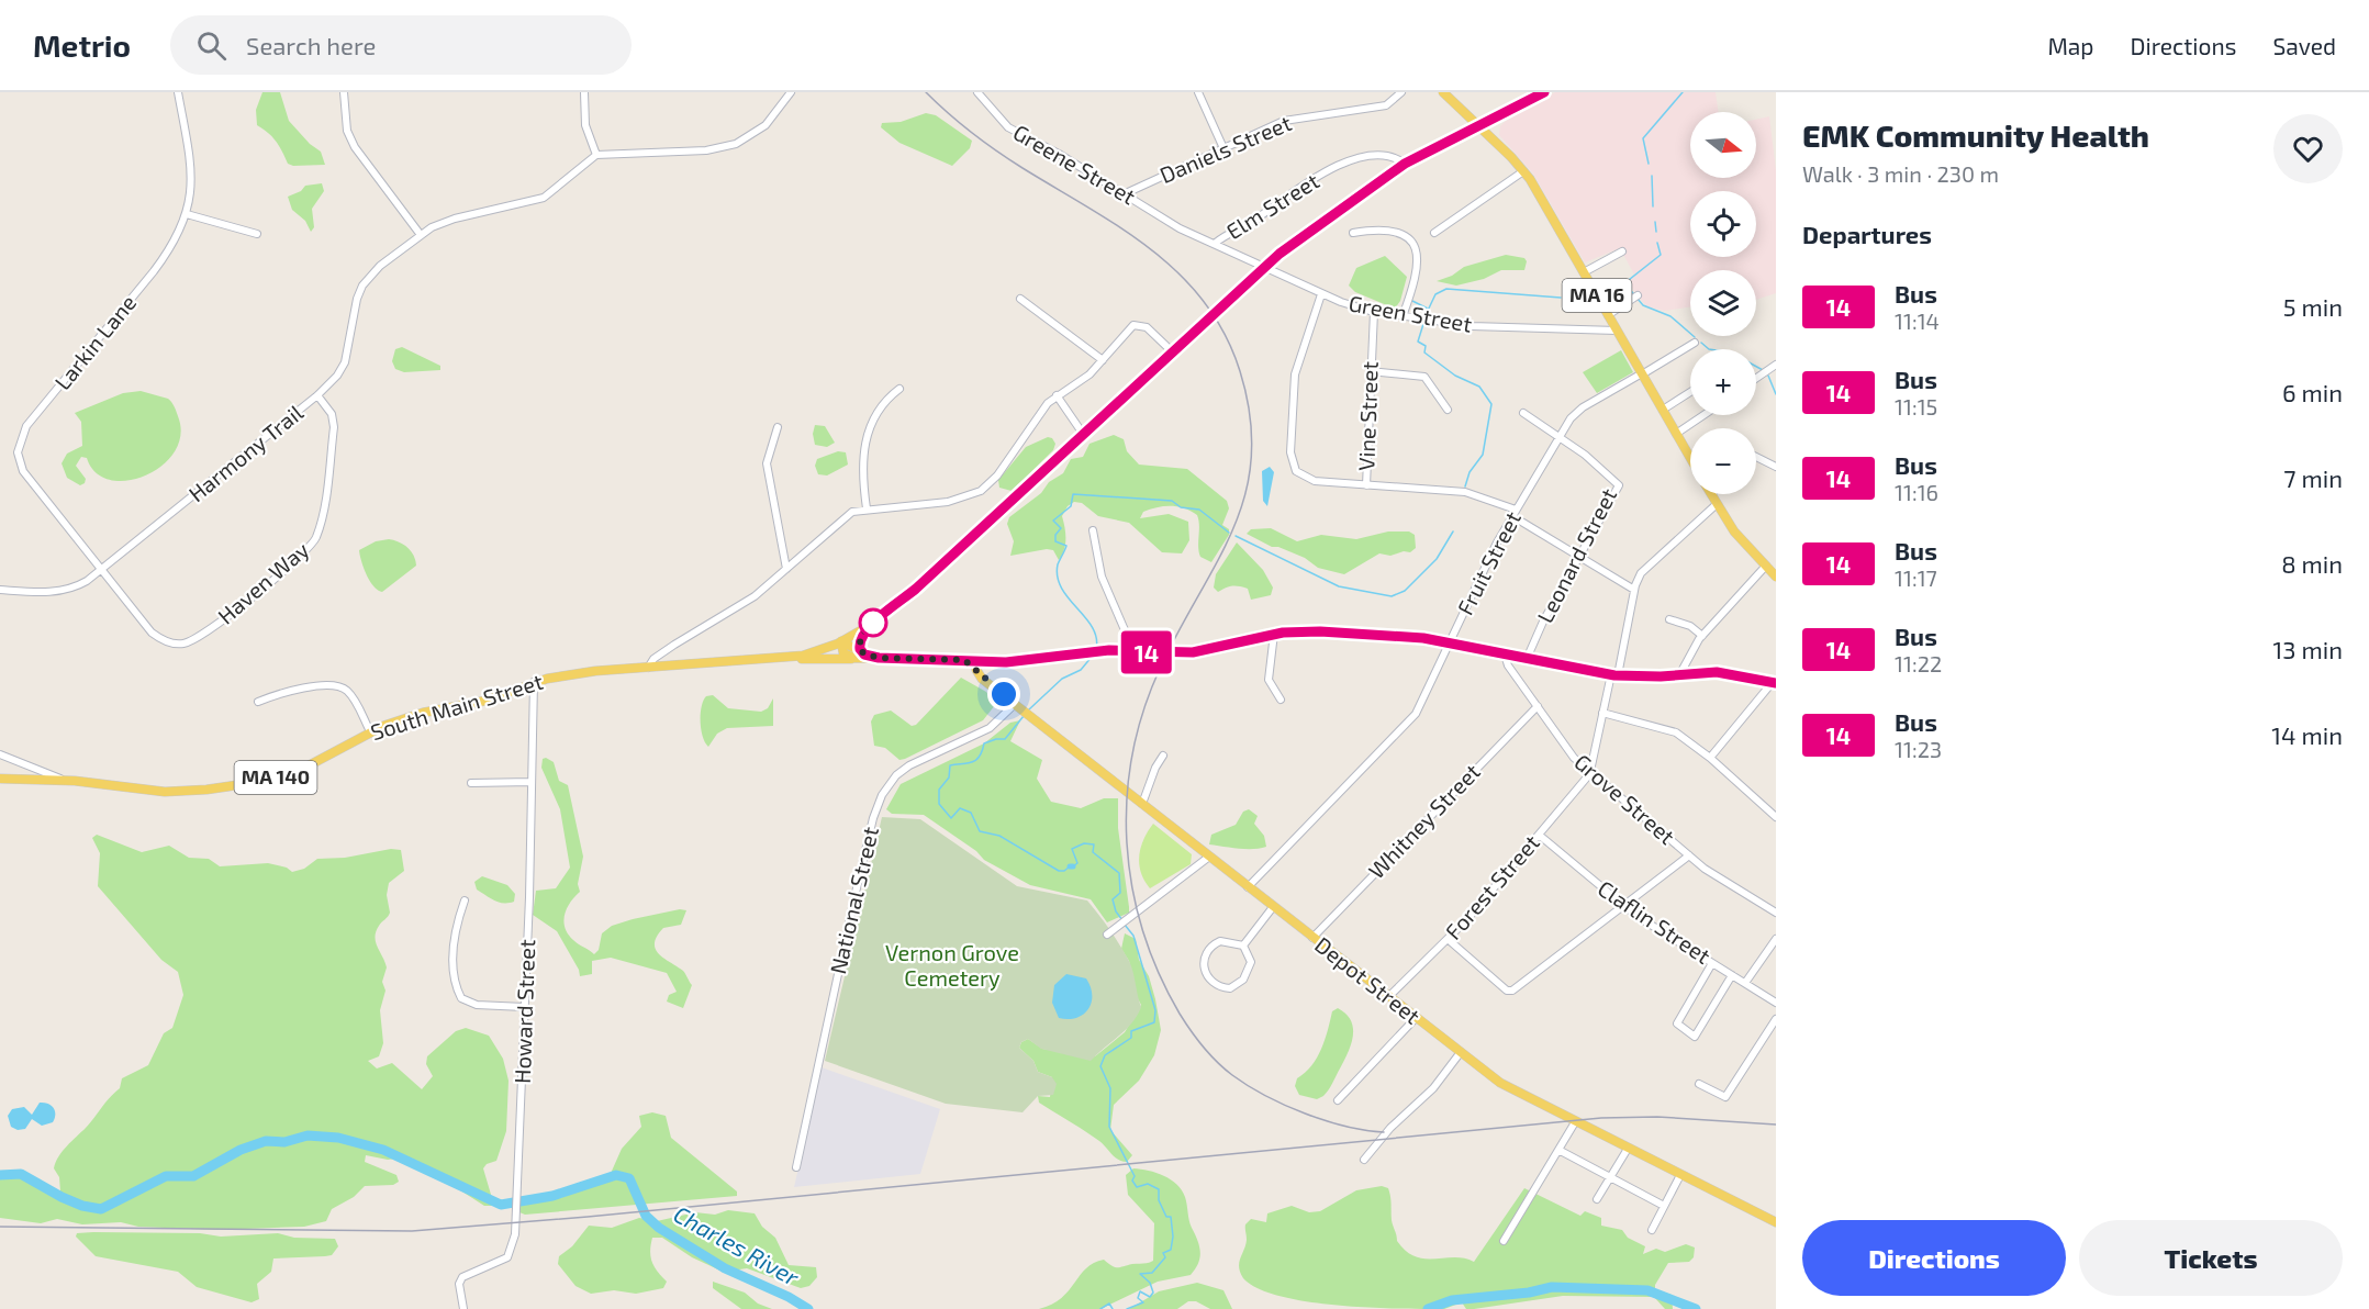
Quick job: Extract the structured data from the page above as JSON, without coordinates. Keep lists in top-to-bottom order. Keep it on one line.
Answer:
{"streets":{"main road":["MA 16","South Main Street","MA 140","Depot Street"],"street":["Daniels Street","Greene Street","Elm Street","Green Street","Larkin Lane","Vine Street","Harmony Trail","Leonard Street","Fruit Street","Haven Way","Grove Street","Whitney Street","Forest Street","National Street","Claflin Street","Howard Street"]},"crossings":[["Daniels Street","Greene Street"],["Greene Street","Green Street"],["Elm Street","Green Street"],["Elm Street","MA 140"],["MA 16","Green Street"],["MA 16","Fruit Street"],["MA 16","MA 140"],["Green Street","Vine Street"],["Green Street","MA 140"],["Larkin Lane","Harmony Trail"],["Larkin Lane","Haven Way"],["Vine Street","Leonard Street"],["Vine Street","Fruit Street"],["Vine Street","Forest Street"],["Harmony Trail","Haven Way"],["Leonard Street","Fruit Street"],["Fruit Street","Depot Street"],["South Main Street","MA 140"],["South Main Street","Howard Street"],["Grove Street","Whitney Street"],["Grove Street","Forest Street"],["Whitney Street","Depot Street"],["Forest Street","Claflin Street"],["Forest Street","Depot Street"],["National Street","Depot Street"]],"water":["Charles River"],"parks":["Vernon Grove Cemetery"],"lines":["bus line 14"],"north":"right","page":{"header":"Metrio","search":"Search here","nav":["Map","Directions","Saved"],"on_map":"14","heading":[["EMK Community Health","Walk · 3 min · 230 m"],"Departures"],"map_buttons":["+","−"],"list":[{"mark":"14","name":"Bus","note":"11:14","value":"5 min"},{"mark":"14","name":"Bus","note":"11:15","value":"6 min"},{"mark":"14","name":"Bus","note":"11:16","value":"7 min"},{"mark":"14","name":"Bus","note":"11:17","value":"8 min"},{"mark":"14","name":"Bus","note":"11:22","value":"13 min"},{"mark":"14","name":"Bus","note":"11:23","value":"14 min"}],"buttons":["Directions","Tickets"]}}
